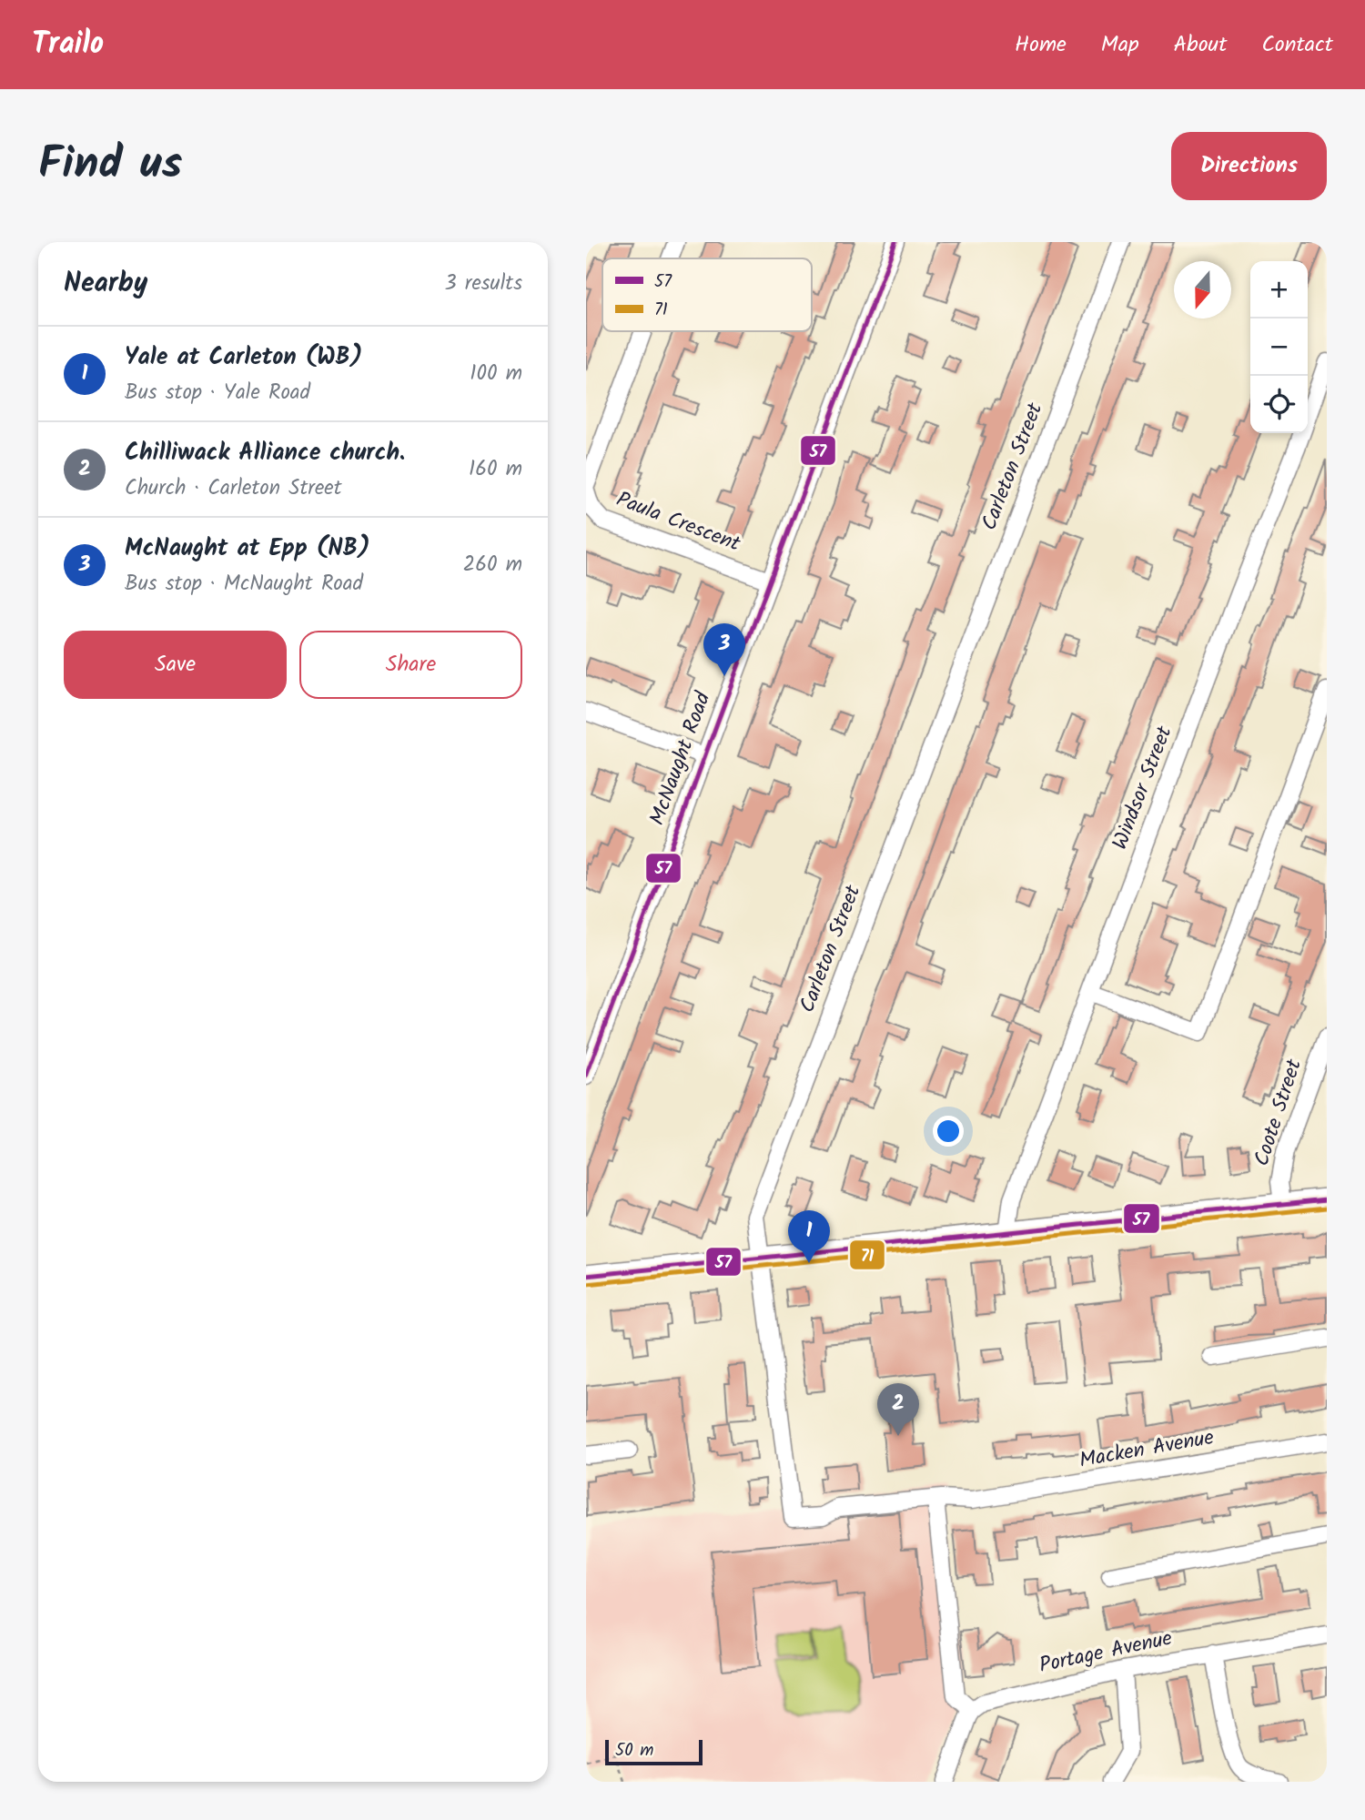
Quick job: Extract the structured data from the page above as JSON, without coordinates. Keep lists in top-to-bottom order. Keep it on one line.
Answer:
{"streets":{"street":["Carleton Street","Paula Crescent","McNaught Road","Windsor Street","Coote Street","Macken Avenue","Portage Avenue"]},"crossings":[["Carleton Street","Macken Avenue"],["Paula Crescent","McNaught Road"]],"lines":["transit line 57","transit line 71"],"legend":["57","71"],"scale_bar":"50 m","north":"bottom","page":{"header":"Trailo","nav":["Home","Map","About","Contact"],"title":"Find us","buttons":["Directions",["Save","Share"]],"heading":["Nearby","3 results"],"map_buttons":["+","−"],"list":[{"mark":"1","name":"Yale at Carleton (WB)","note":"Bus stop · Yale Road","value":"100 m"},{"mark":"2","name":"Chilliwack Alliance church.","note":"Church · Carleton Street","value":"160 m"},{"mark":"3","name":"McNaught at Epp (NB)","note":"Bus stop · McNaught Road","value":"260 m"}],"pins":["3","1","2"],"scale":"50 m"}}
